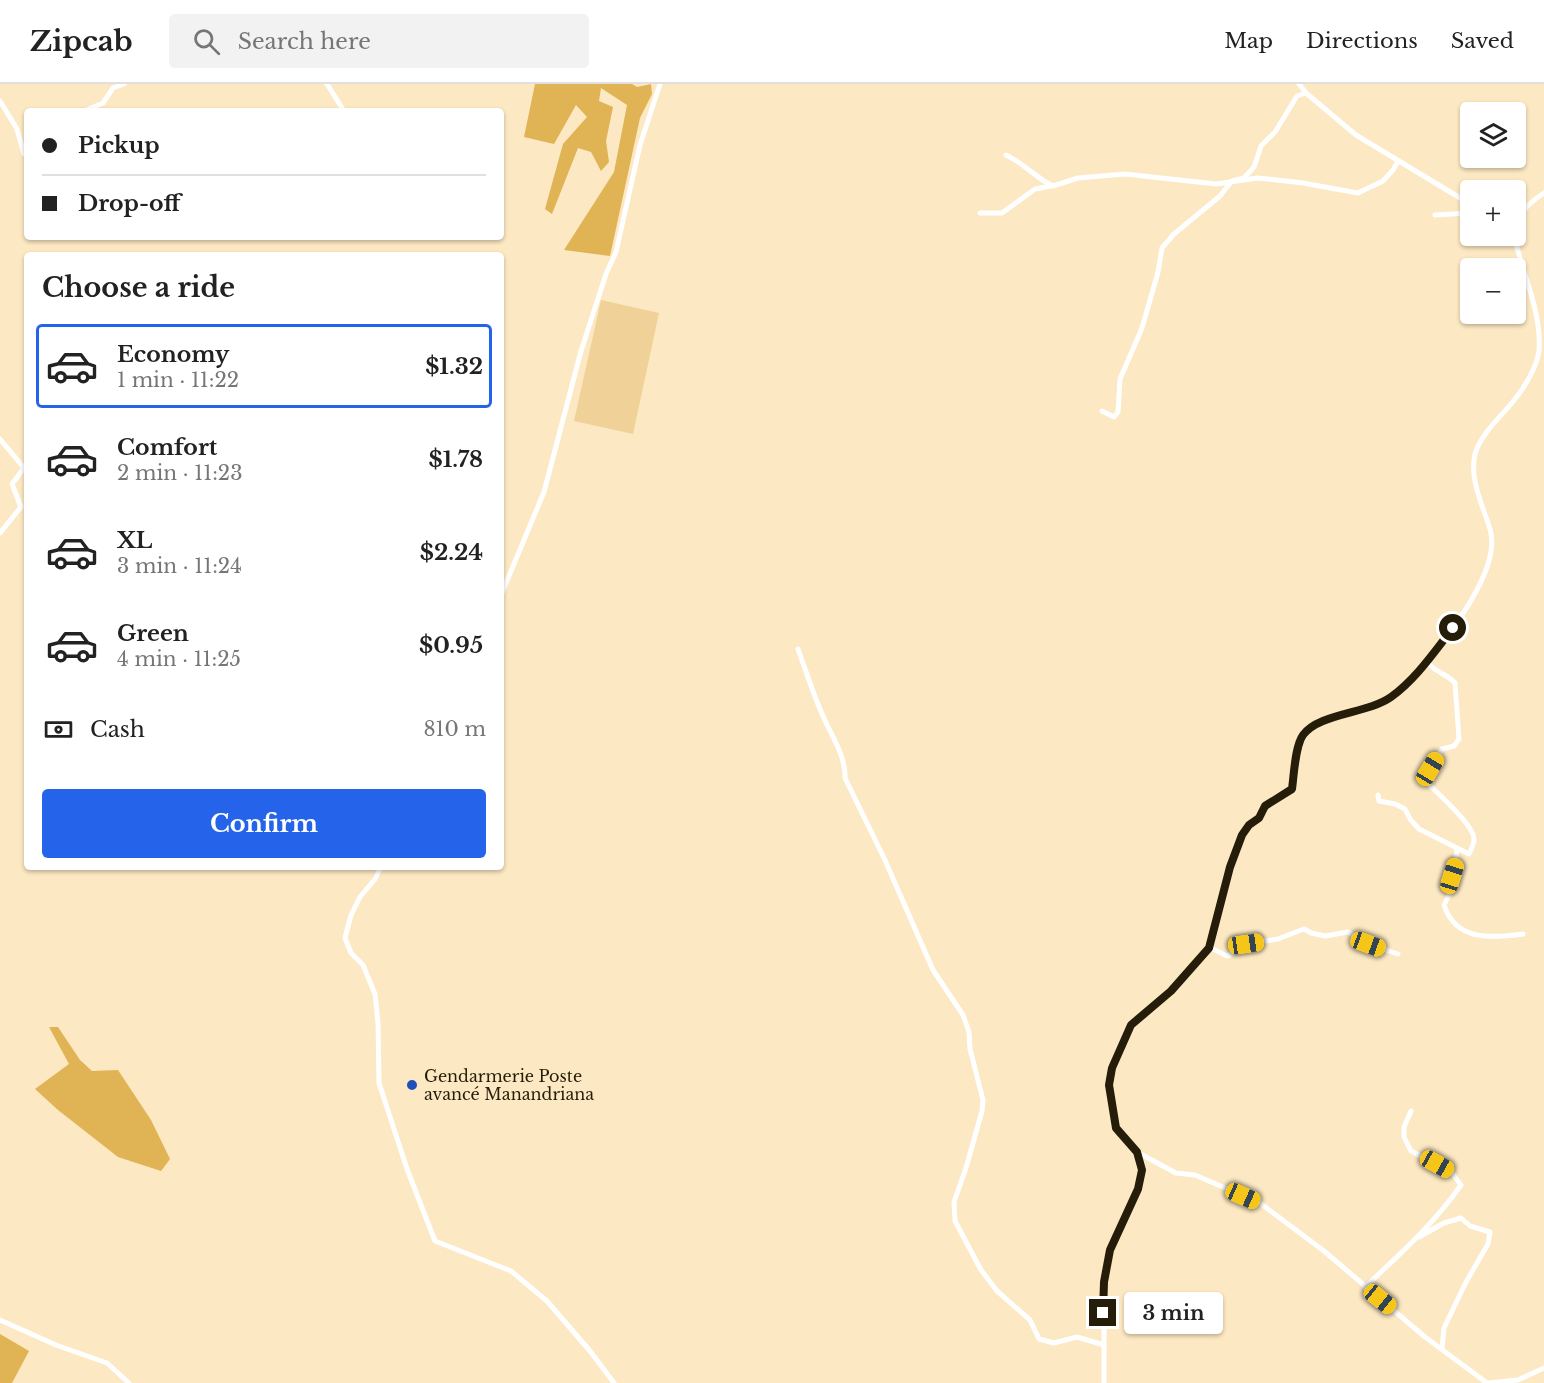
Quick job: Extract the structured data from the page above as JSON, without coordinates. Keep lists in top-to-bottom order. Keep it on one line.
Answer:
{"places":["Gendarmerie Poste avancé Manandriana"],"page":{"header":"Zipcab","search":"Search here","nav":["Map","Directions","Saved"],"map_buttons":["+","−"],"banner":["Pickup","Drop-off"],"heading":"Choose a ride","list":[{"name":"Economy","note":"1 min · 11:22","value":"$1.32"},{"name":"Comfort","note":"2 min · 11:23","value":"$1.78"},{"name":"XL","note":"3 min · 11:24","value":"$2.24"},{"name":"Green","note":"4 min · 11:25","value":"$0.95"}],"pay":["Cash","810 m"],"buttons":"Confirm","bubble":"3 min"}}
